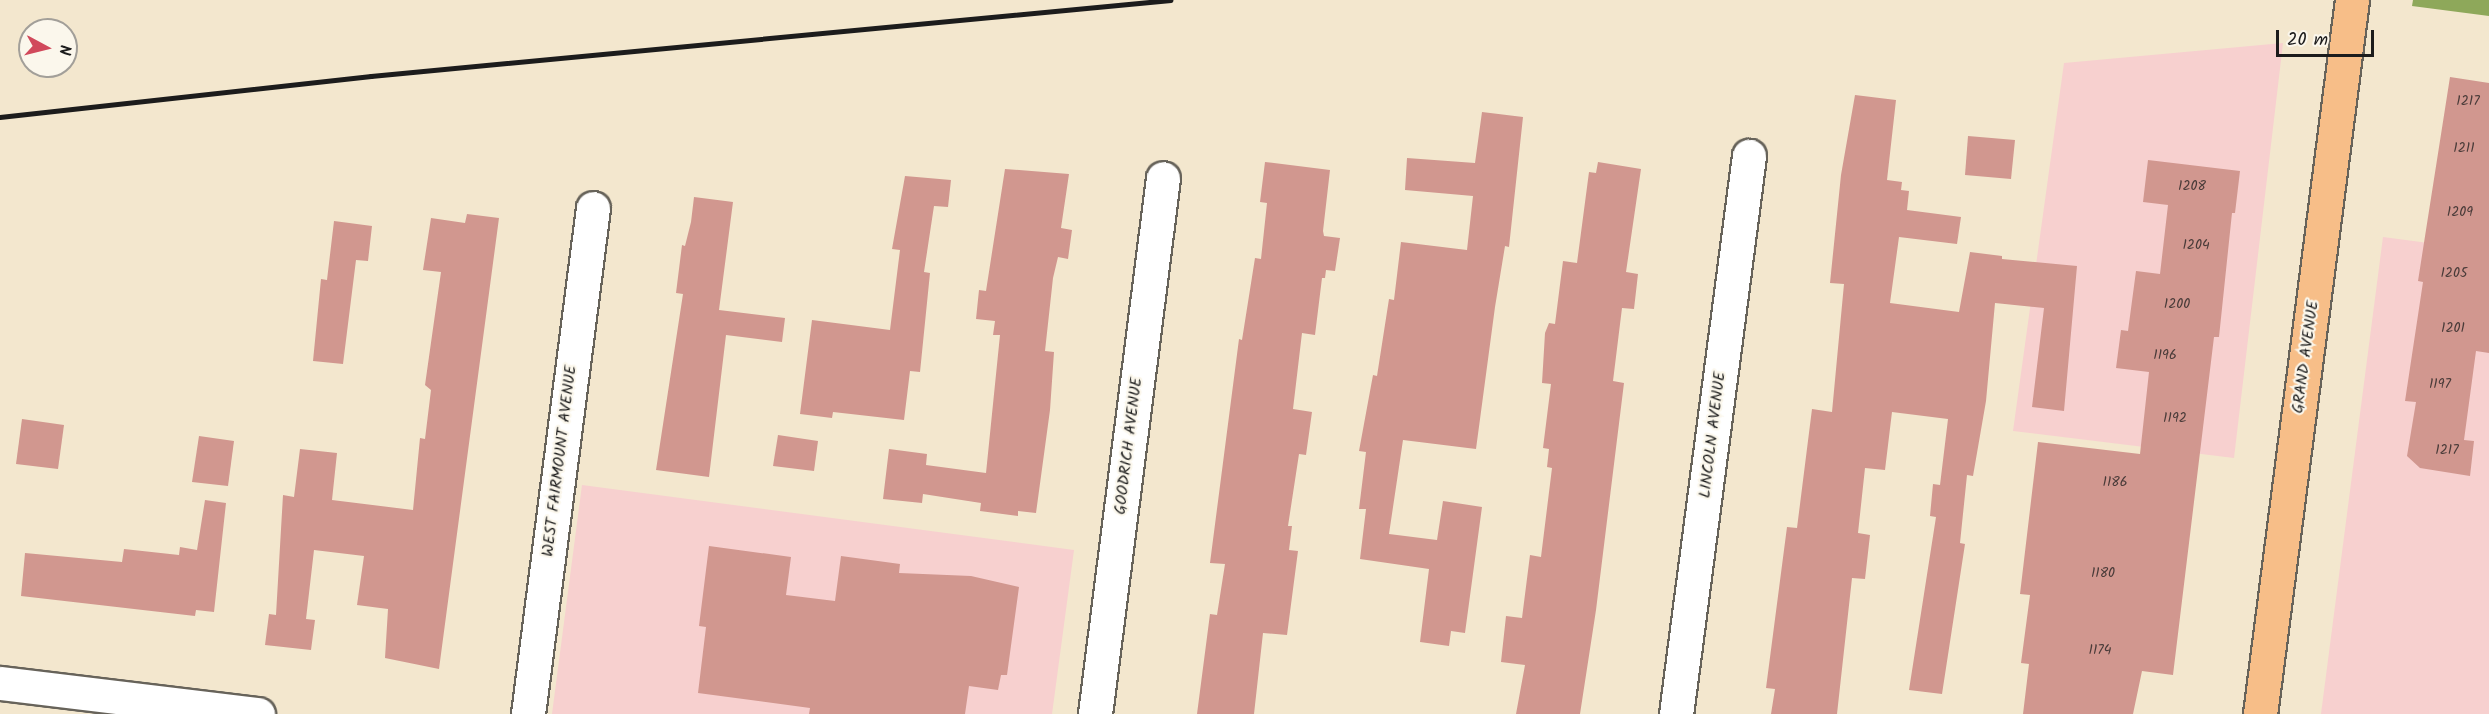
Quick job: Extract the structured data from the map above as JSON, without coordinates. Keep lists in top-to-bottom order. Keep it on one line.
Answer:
{"streets":{"main road":["GRAND AVENUE"],"street":["LINCOLN AVENUE","GOODRICH AVENUE","WEST FAIRMOUNT AVENUE"]},"house_numbers":["1217","1211","1208","1209","1204","1205","1200","1201","1196","1197","1192","1217","1186","1180","1174"],"scale_bar":"20 m","north":"right"}
